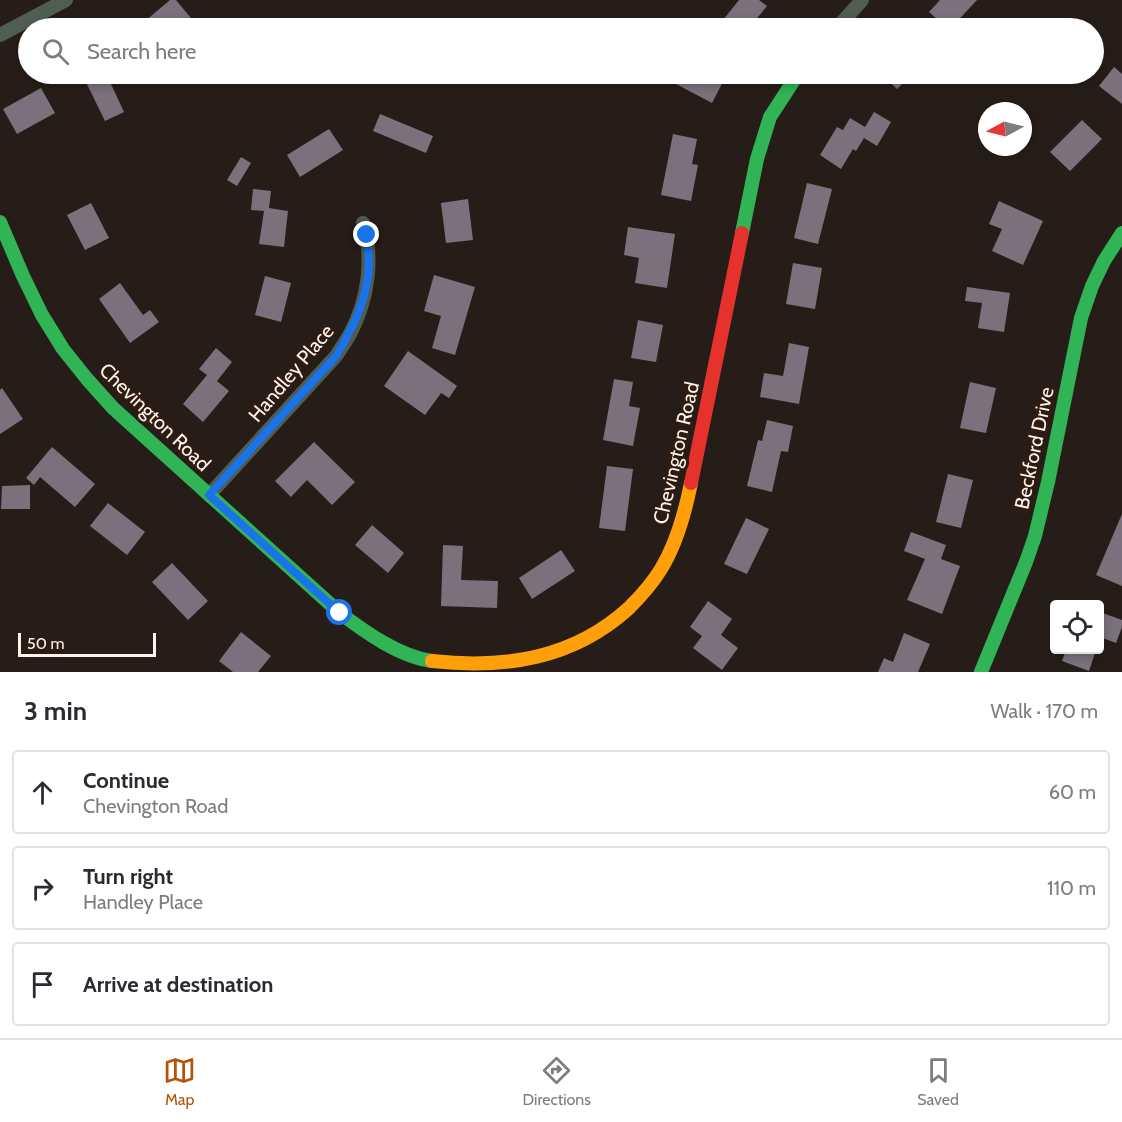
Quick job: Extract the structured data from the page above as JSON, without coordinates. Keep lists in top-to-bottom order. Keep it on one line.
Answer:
{"streets":{"street":["Handley Place","Chevington Road","Beckford Drive"]},"crossings":[["Handley Place","Chevington Road"]],"scale_bar":"50 m","north":"left","page":{"search":"Search here","scale":"50 m","heading":["3 min","Walk · 170 m"],"list":[["Continue","Chevington Road","60 m"],["Turn right","Handley Place","110 m"],"Arrive at destination"],"nav":["Map","Directions","Saved"]}}
